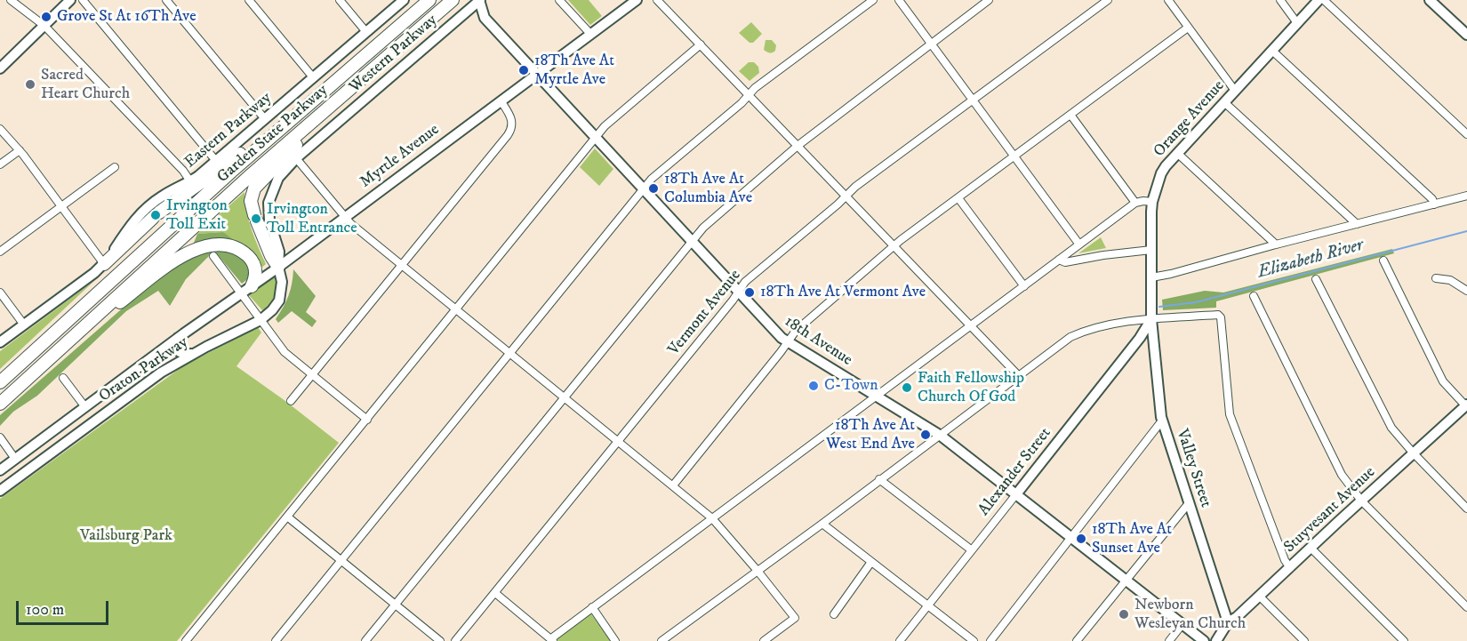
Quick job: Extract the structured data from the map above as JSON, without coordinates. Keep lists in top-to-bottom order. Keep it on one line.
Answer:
{"streets":{"highway":["Garden State Parkway"],"main road":["Western Parkway","Orange Avenue","Eastern Parkway","Myrtle Avenue","18th Avenue","Oraton Parkway","Valley Street","Alexander Street","Stuyvesant Avenue"],"street":["Vermont Avenue"]},"crossings":[["Western Parkway","Myrtle Avenue"],["Western Parkway","18th Avenue"],["Western Parkway","Oraton Parkway"],["Orange Avenue","Valley Street"],["Orange Avenue","Alexander Street"],["Myrtle Avenue","18th Avenue"],["Myrtle Avenue","Oraton Parkway"],["Vermont Avenue","18th Avenue"],["18th Avenue","Alexander Street"],["Valley Street","Alexander Street"],["Valley Street","Stuyvesant Avenue"]],"water":["Elizabeth River"],"parks":["Vailsburg Park"],"places":["Grove St At 16Th Ave","18Th Ave At Myrtle Ave","Sacred Heart Church","18Th Ave At Columbia Ave","Irvington Toll Exit","Irvington Toll Entrance","18Th Ave At Vermont Ave","C-Town","Faith Fellowship Church Of God","18Th Ave At West End Ave","18Th Ave At Sunset Ave","Newborn Wesleyan Church"],"scale_bar":"100 m"}
